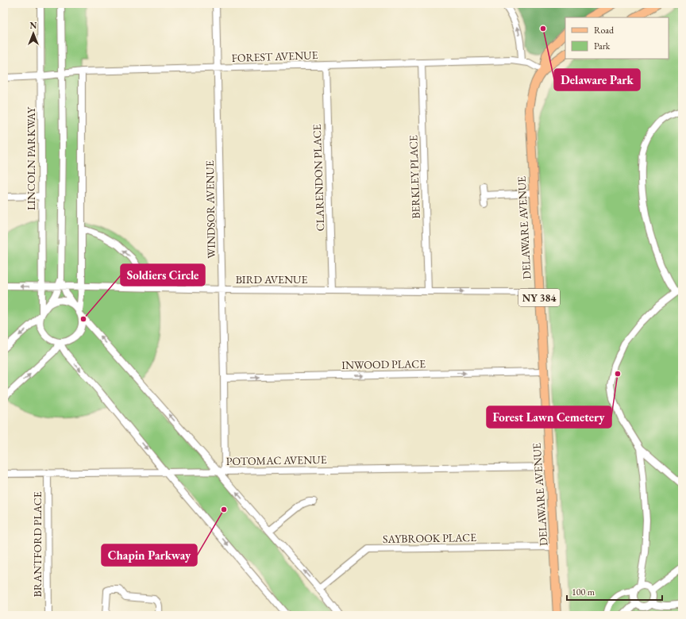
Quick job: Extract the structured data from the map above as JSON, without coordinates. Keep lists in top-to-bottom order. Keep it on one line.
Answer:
{"streets":{"main road":["DELAWARE AVENUE","NY 384"],"street":["FOREST AVENUE","LINCOLN PARKWAY","BERKLEY PLACE","CLARENDON PLACE","WINDSOR AVENUE","BIRD AVENUE","INWOOD PLACE","POTOMAC AVENUE","SAYBROOK PLACE","BRANTFORD PLACE"]},"crossings":[["FOREST AVENUE","LINCOLN PARKWAY"],["FOREST AVENUE","BERKLEY PLACE"],["FOREST AVENUE","CLARENDON PLACE"],["FOREST AVENUE","WINDSOR AVENUE"],["FOREST AVENUE","DELAWARE AVENUE"],["LINCOLN PARKWAY","BIRD AVENUE"],["BERKLEY PLACE","BIRD AVENUE"],["CLARENDON PLACE","BIRD AVENUE"],["WINDSOR AVENUE","BIRD AVENUE"],["WINDSOR AVENUE","INWOOD PLACE"],["WINDSOR AVENUE","POTOMAC AVENUE"],["DELAWARE AVENUE","BIRD AVENUE"],["DELAWARE AVENUE","INWOOD PLACE"],["DELAWARE AVENUE","POTOMAC AVENUE"],["DELAWARE AVENUE","SAYBROOK PLACE"],["POTOMAC AVENUE","BRANTFORD PLACE"]],"one_way":["INWOOD PLACE"],"places":["Delaware Park","Soldiers Circle","Forest Lawn Cemetery","Chapin Parkway"],"legend":["Road","Park"],"scale_bar":"100 m","north":"top"}
